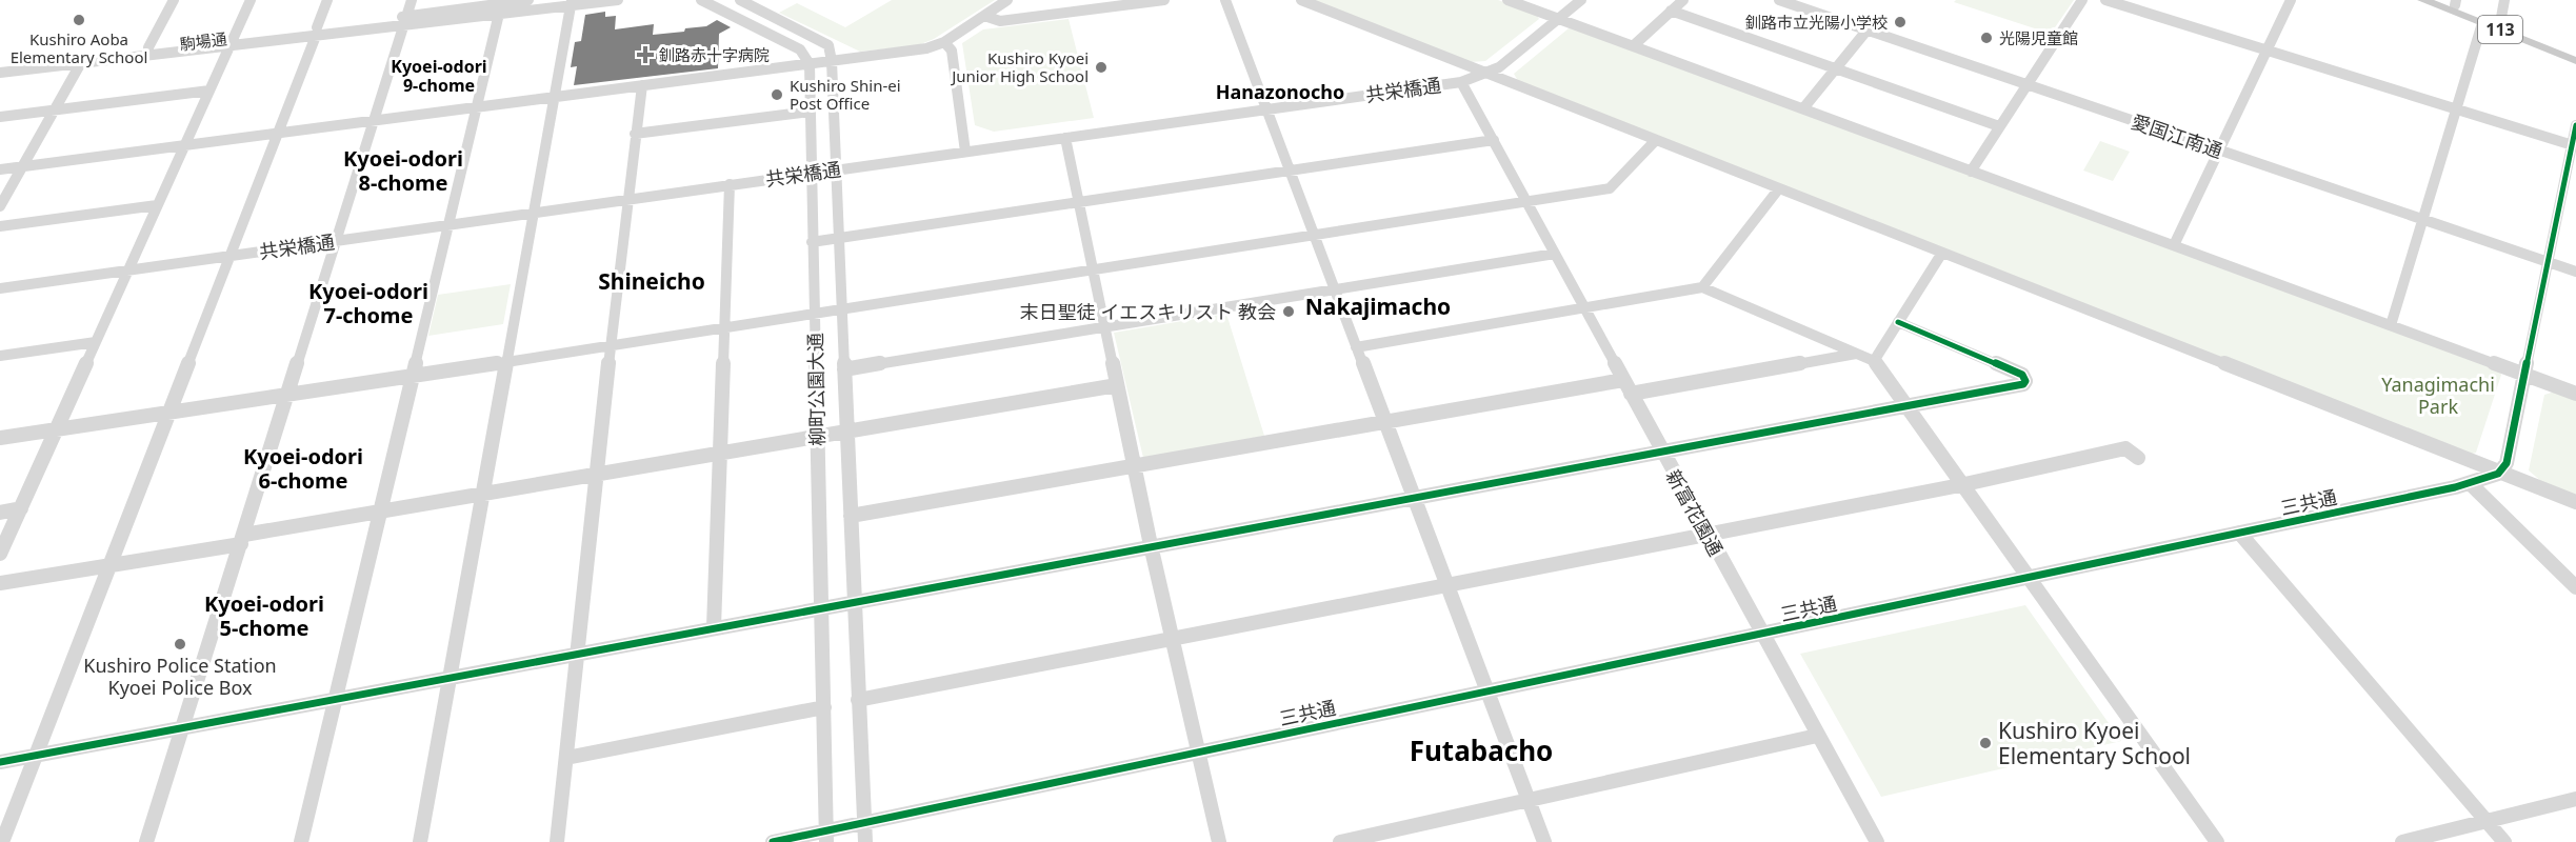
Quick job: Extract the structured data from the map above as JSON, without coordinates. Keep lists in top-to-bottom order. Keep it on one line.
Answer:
{"streets":{"main road":["113"],"street":["駒場通","共栄橋通","愛国江南通","柳町公園大通","三共通","新富花園通"]},"crossings":[["共栄橋通","柳町公園大通"],["共栄橋通","新富花園通"],["柳町公園大通","三共通"],["三共通","新富花園通"]],"districts":["Kyoei-odori 9-chome","Hanazonocho","Kyoei-odori 8-chome","Shineicho","Kyoei-odori 7-chome","Nakajimacho","Kyoei-odori 6-chome","Kyoei-odori 5-chome","Futabacho"],"parks":["Yanagimachi Park"],"places":{"other":["Kushiro Aoba Elementary School","釧路市立光陽小学校","光陽児童館","Kushiro Kyoei Junior High School","Kushiro Shin-ei Post Office","末日聖徒 イエスキリスト 教会","Kushiro Police Station Kyoei Police Box","Kushiro Kyoei Elementary School"],"health":["釧路赤十字病院"]}}
